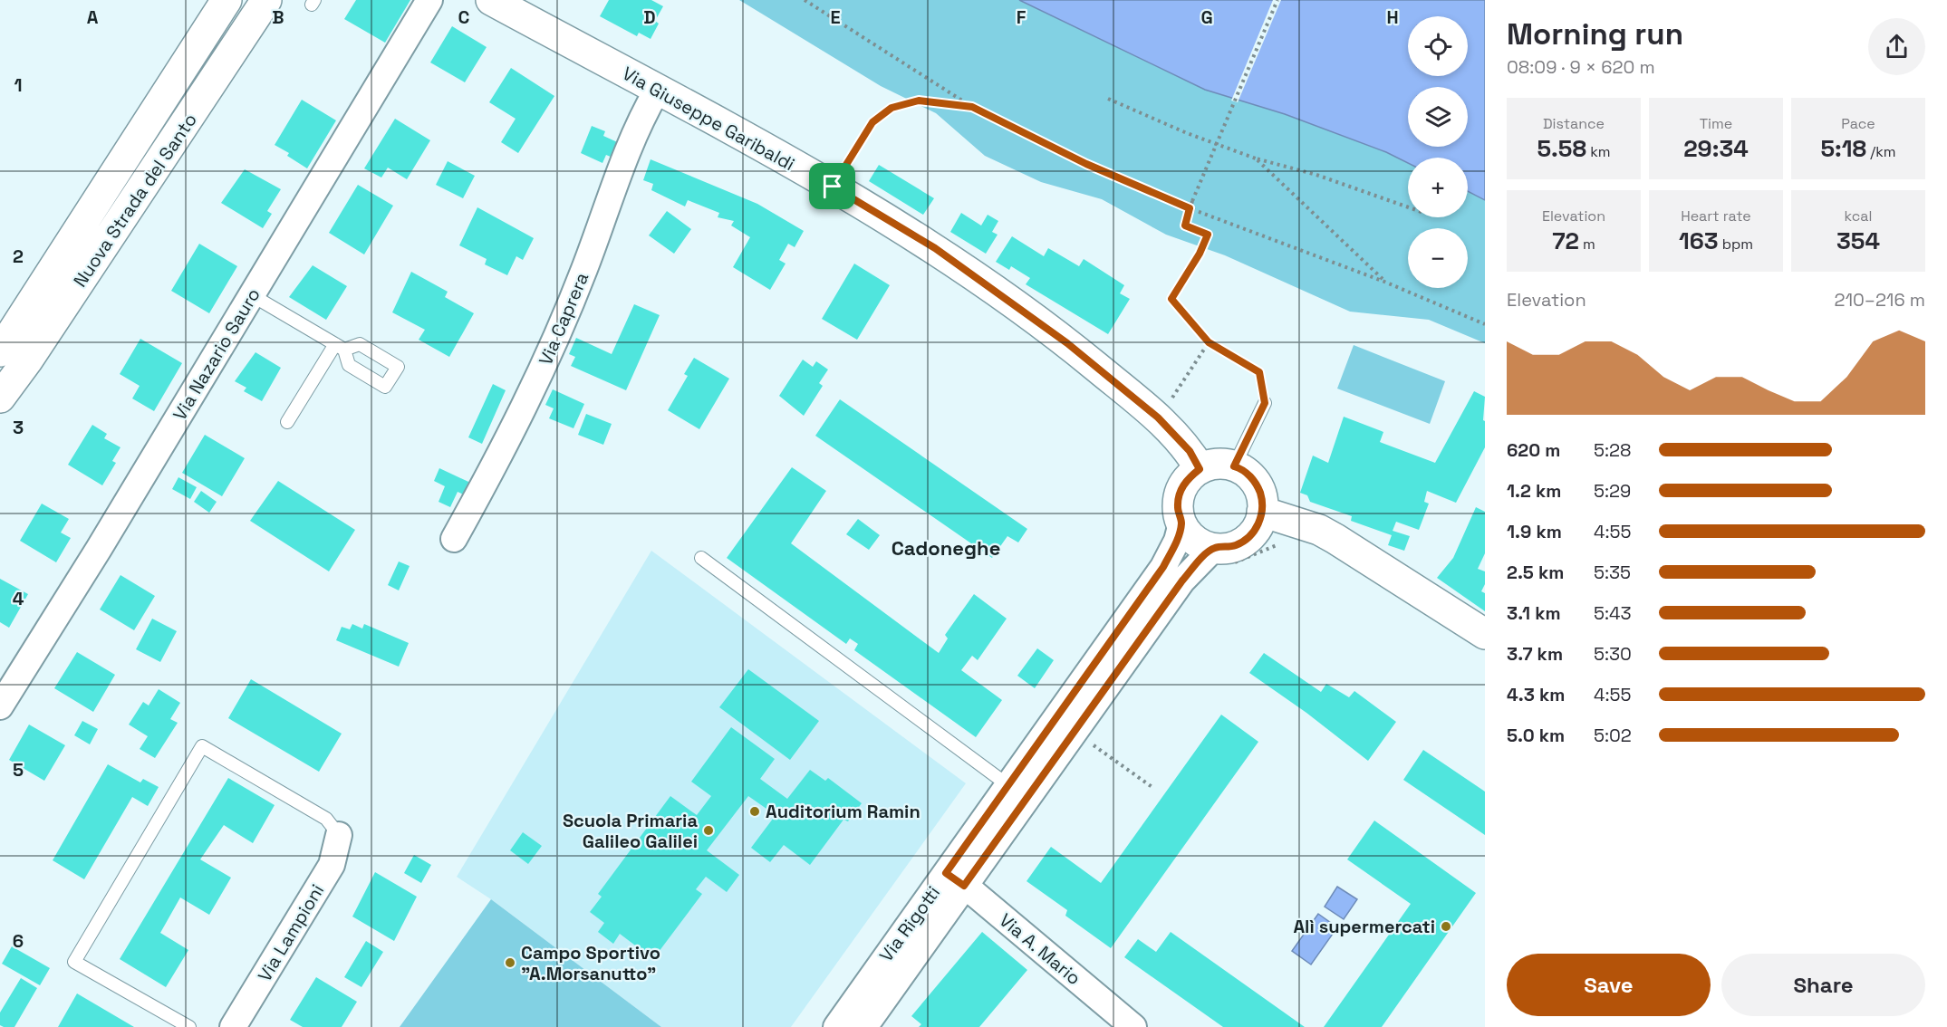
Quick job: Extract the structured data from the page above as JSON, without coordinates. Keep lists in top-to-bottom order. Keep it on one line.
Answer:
{"streets":{"main road":["Via Giuseppe Garibaldi","Nuova Strada del Santo"],"street":["Via Caprera","Via Nazario Sauro","Via Rigotti","Via Lampioni","Via A. Mario"]},"crossings":[["Via Giuseppe Garibaldi","Via Caprera"],["Via Giuseppe Garibaldi","Via Rigotti"],["Via Rigotti","Via A. Mario"]],"districts":["Cadoneghe"],"places":["Auditorium Ramin","Scuola Primaria Galileo Galilei","Alì supermercati","Campo Sportivo \"A.Morsanutto\""],"page":{"heading":["Morning run","08:09 · 9 × 620 m"],"map_buttons":["+","−"],"stats":[["Distance","5.58 km"],["Time","29:34"],["Pace","5:18 /km"],["Elevation","72 m"],["Heart rate","163 bpm"],["kcal","354"]],"chart":["Elevation","210–216 m"],"list":[{"name":"620 m","note":"5:28"},{"name":"1.2 km","note":"5:29"},{"name":"1.9 km","note":"4:55"},{"name":"2.5 km","note":"5:35"},{"name":"3.1 km","note":"5:43"},{"name":"3.7 km","note":"5:30"},{"name":"4.3 km","note":"4:55"},{"name":"5.0 km","note":"5:02"}],"buttons":["Save","Share"]},"grid":{"columns":["A","B","C","D","E","F","G","H"],"rows":["1","2","3","4","5","6"]}}
